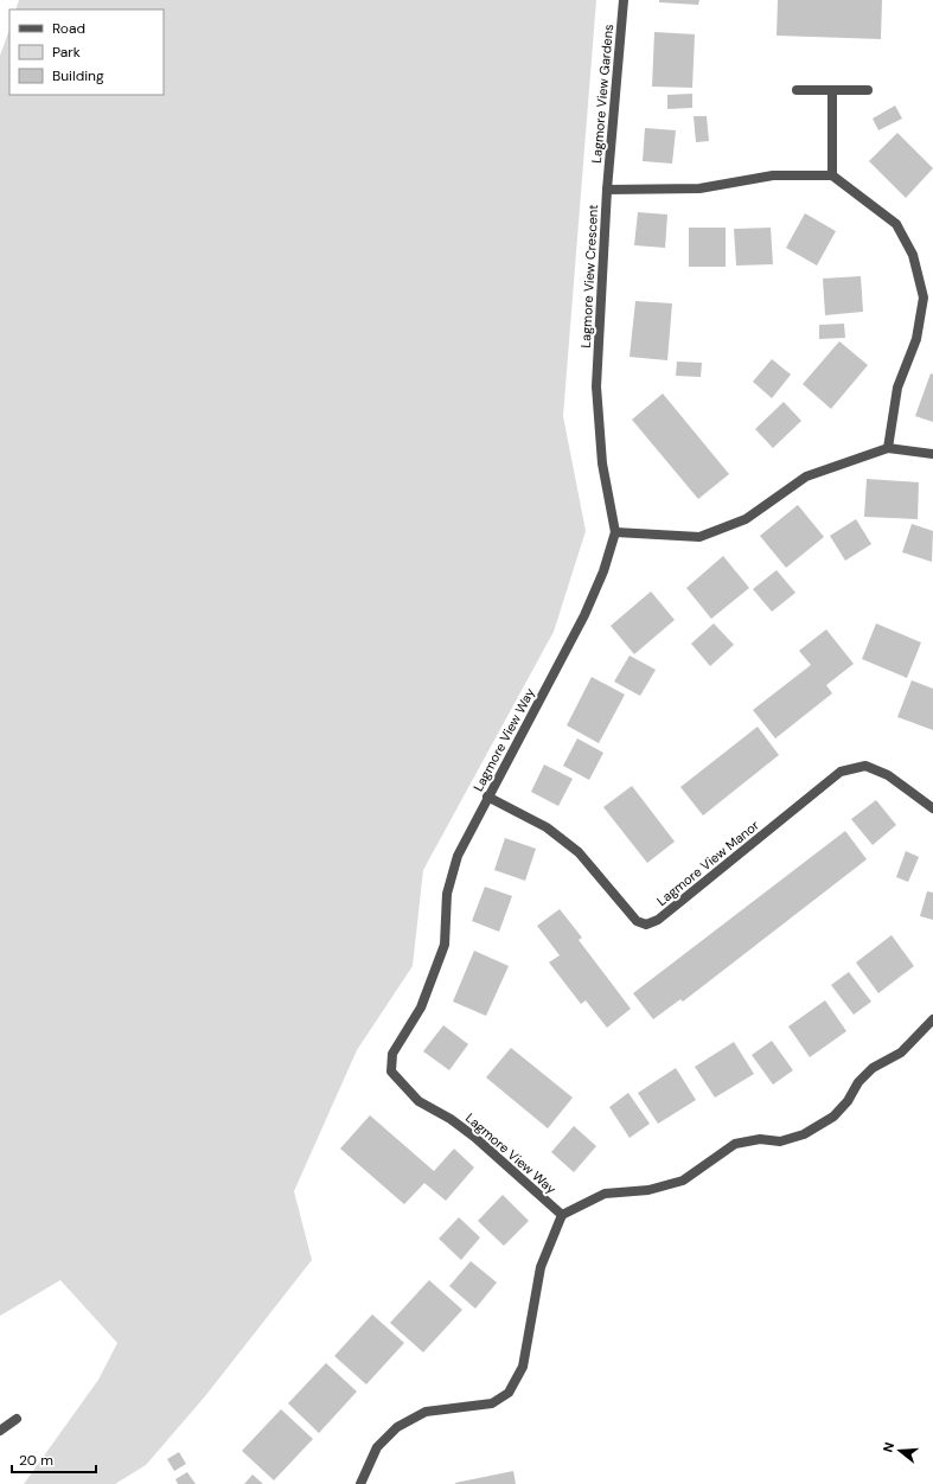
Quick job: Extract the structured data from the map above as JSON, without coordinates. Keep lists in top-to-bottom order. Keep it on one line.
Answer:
{"streets":{"street":["Lagmore View Gardens","Lagmore View Crescent","Lagmore View Way","Lagmore View Manor"]},"crossings":[["Lagmore View Gardens","Lagmore View Crescent"],["Lagmore View Crescent","Lagmore View Way"],["Lagmore View Way","Lagmore View Manor"]],"legend":["Road","Park","Building"],"scale_bar":"20 m","north":"left"}
